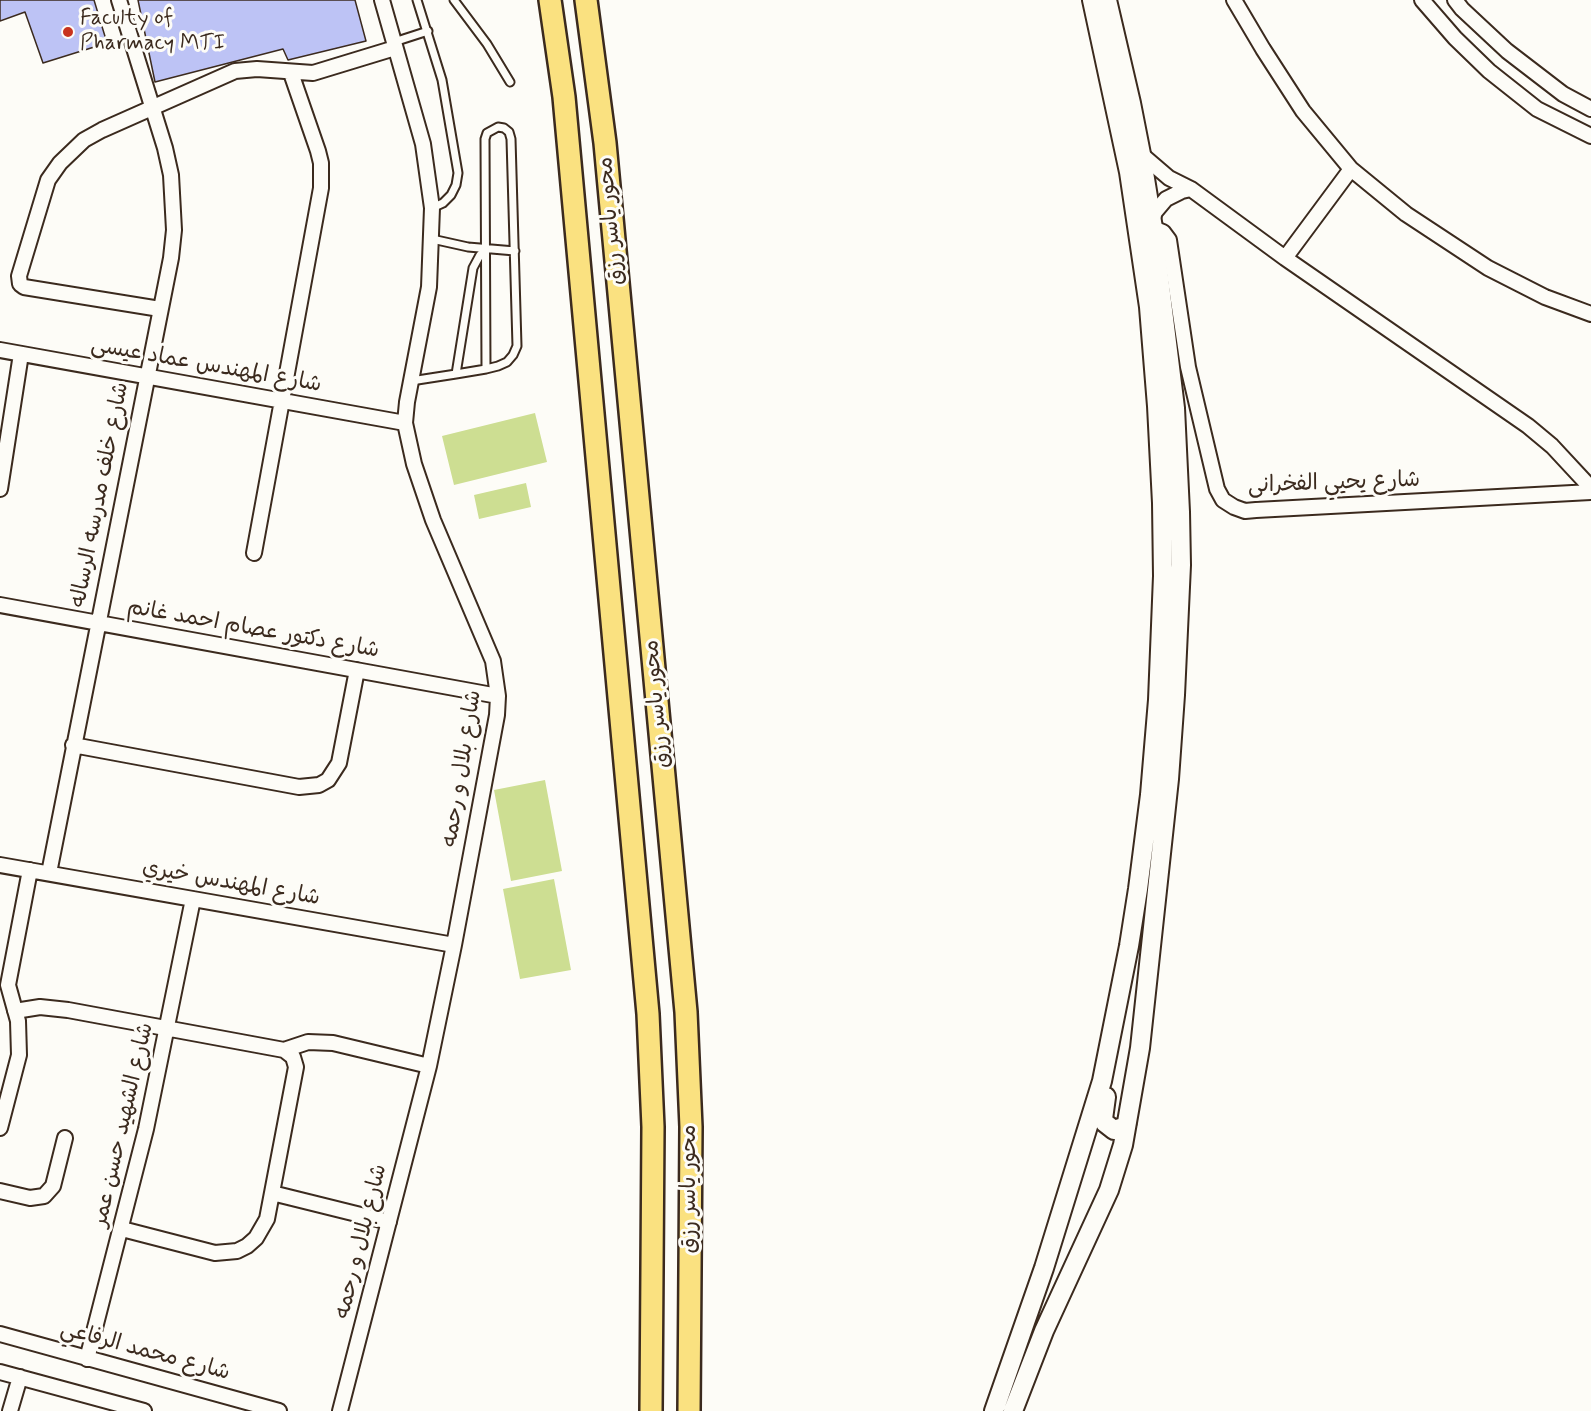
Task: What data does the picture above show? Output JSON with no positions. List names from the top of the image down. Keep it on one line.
{"streets":{"main road":["محور ياسر رزق"],"street":["شارع المهندس عماد عيسى","شارع يحيي الفخرانى","شارع خلف مدرسه الرساله","شارع دكتور عصام احمد غانم","شارع بلال و رحمه","شارع المهندس خيري","شارع الشهيد حسن عمر","شارع محمد الرفاعي"]},"crossings":[["شارع المهندس عماد عيسى","شارع خلف مدرسه الرساله"],["شارع المهندس عماد عيسى","شارع بلال و رحمه"],["شارع خلف مدرسه الرساله","شارع دكتور عصام احمد غانم"],["شارع خلف مدرسه الرساله","شارع المهندس خيري"],["شارع دكتور عصام احمد غانم","شارع بلال و رحمه"],["شارع بلال و رحمه","شارع المهندس خيري"],["شارع المهندس خيري","شارع الشهيد حسن عمر"],["شارع الشهيد حسن عمر","شارع محمد الرفاعي"]],"places":["Faculty of Pharmacy MTI"]}
